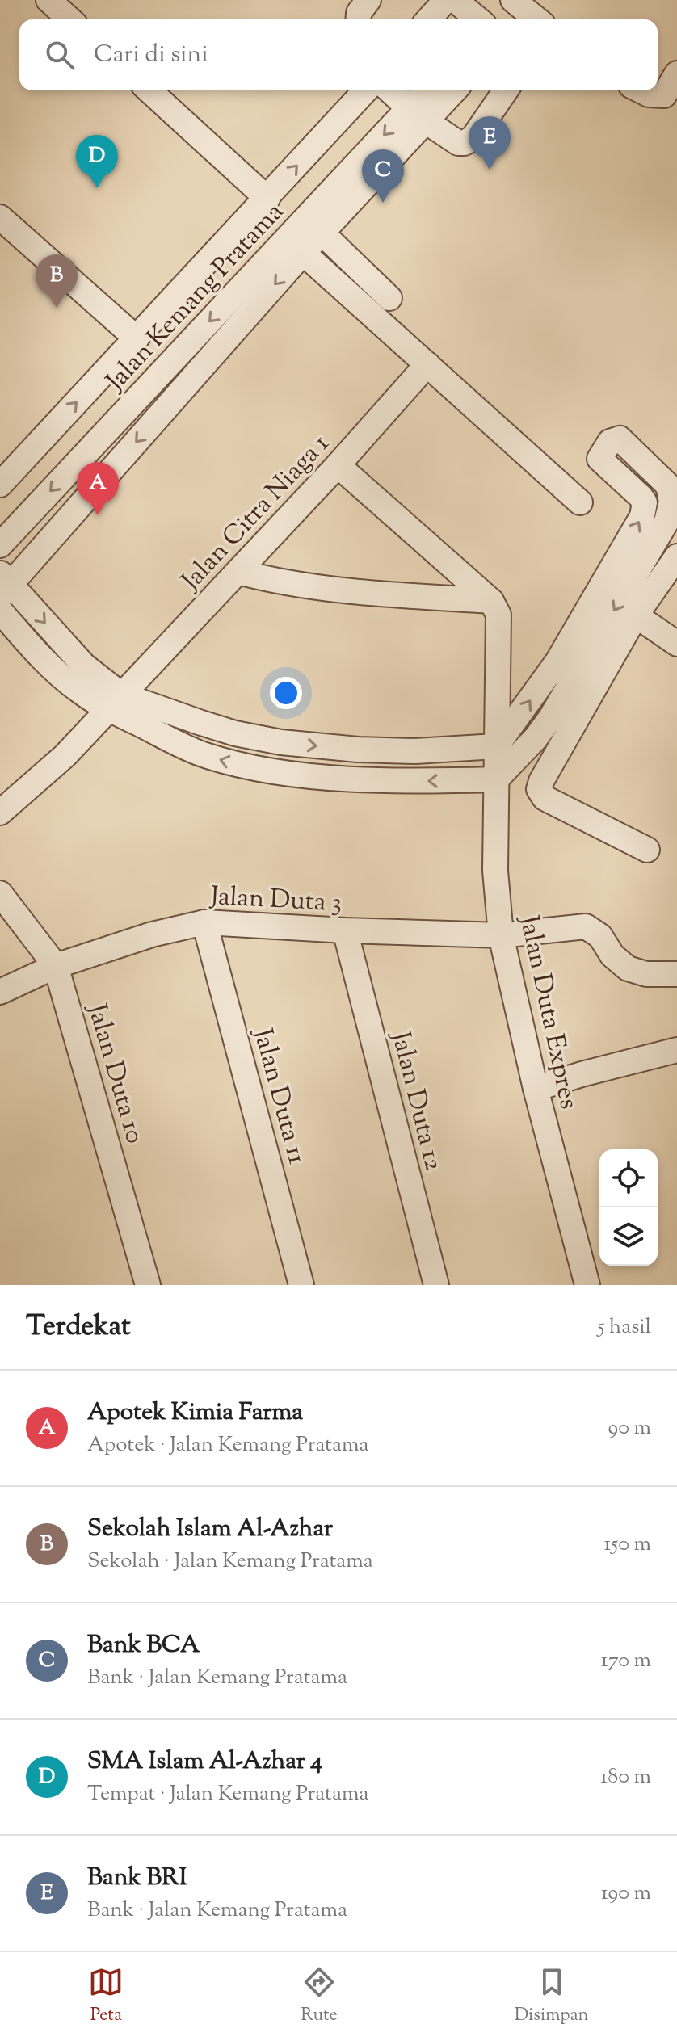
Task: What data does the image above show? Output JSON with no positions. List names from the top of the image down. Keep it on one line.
{"streets":{"street":["Jalan Kemang Pratama","Jalan Citra Niaga 1","Jalan Duta 3","Jalan Duta Expres","Jalan Duta 10","Jalan Duta 11","Jalan Duta 12"]},"crossings":[["Jalan Duta 3","Jalan Duta Expres"],["Jalan Duta 3","Jalan Duta 10"],["Jalan Duta 3","Jalan Duta 11"],["Jalan Duta 3","Jalan Duta 12"]],"page":{"search":"Cari di sini","pins":["E","D","C","B","A"],"heading":["Terdekat","5 hasil"],"list":[{"mark":"A","name":"Apotek Kimia Farma","note":"Apotek · Jalan Kemang Pratama","value":"90 m"},{"mark":"B","name":"Sekolah Islam Al-Azhar","note":"Sekolah · Jalan Kemang Pratama","value":"150 m"},{"mark":"C","name":"Bank BCA","note":"Bank · Jalan Kemang Pratama","value":"170 m"},{"mark":"D","name":"SMA Islam Al-Azhar 4","note":"Tempat · Jalan Kemang Pratama","value":"180 m"},{"mark":"E","name":"Bank BRI","note":"Bank · Jalan Kemang Pratama","value":"190 m"}],"nav":["Peta","Rute","Disimpan"]}}
